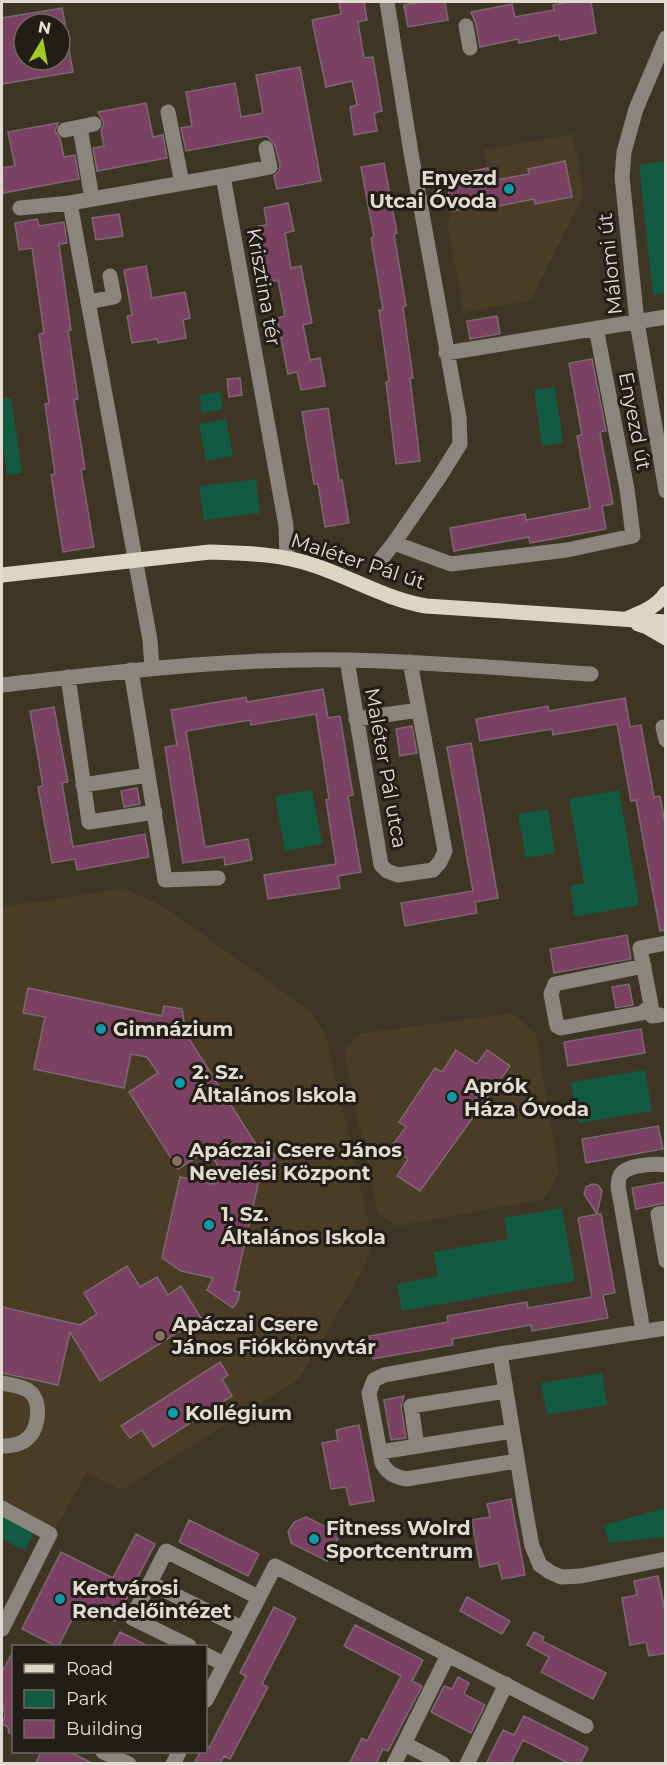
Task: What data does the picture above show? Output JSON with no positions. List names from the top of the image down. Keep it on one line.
{"streets":{"main road":["Maléter Pál út"],"street":["Málomi út","Krisztina tér","Enyezd út","Maléter Pál utca"]},"crossings":[["Krisztina tér","Maléter Pál út"]],"places":["Enyezd Utcai Óvoda","Gimnázium","2. Sz. Általános Iskola","Aprók Háza Óvoda","Apáczai Csere János Nevelési Központ","1. Sz. Általános Iskola","Apáczai Csere János Fiókkönyvtár","Kollégium","Fitness Wolrd Sportcentrum","Kertvárosi Rendelőintézet"],"legend":["Road","Park","Building"],"north":"top"}
